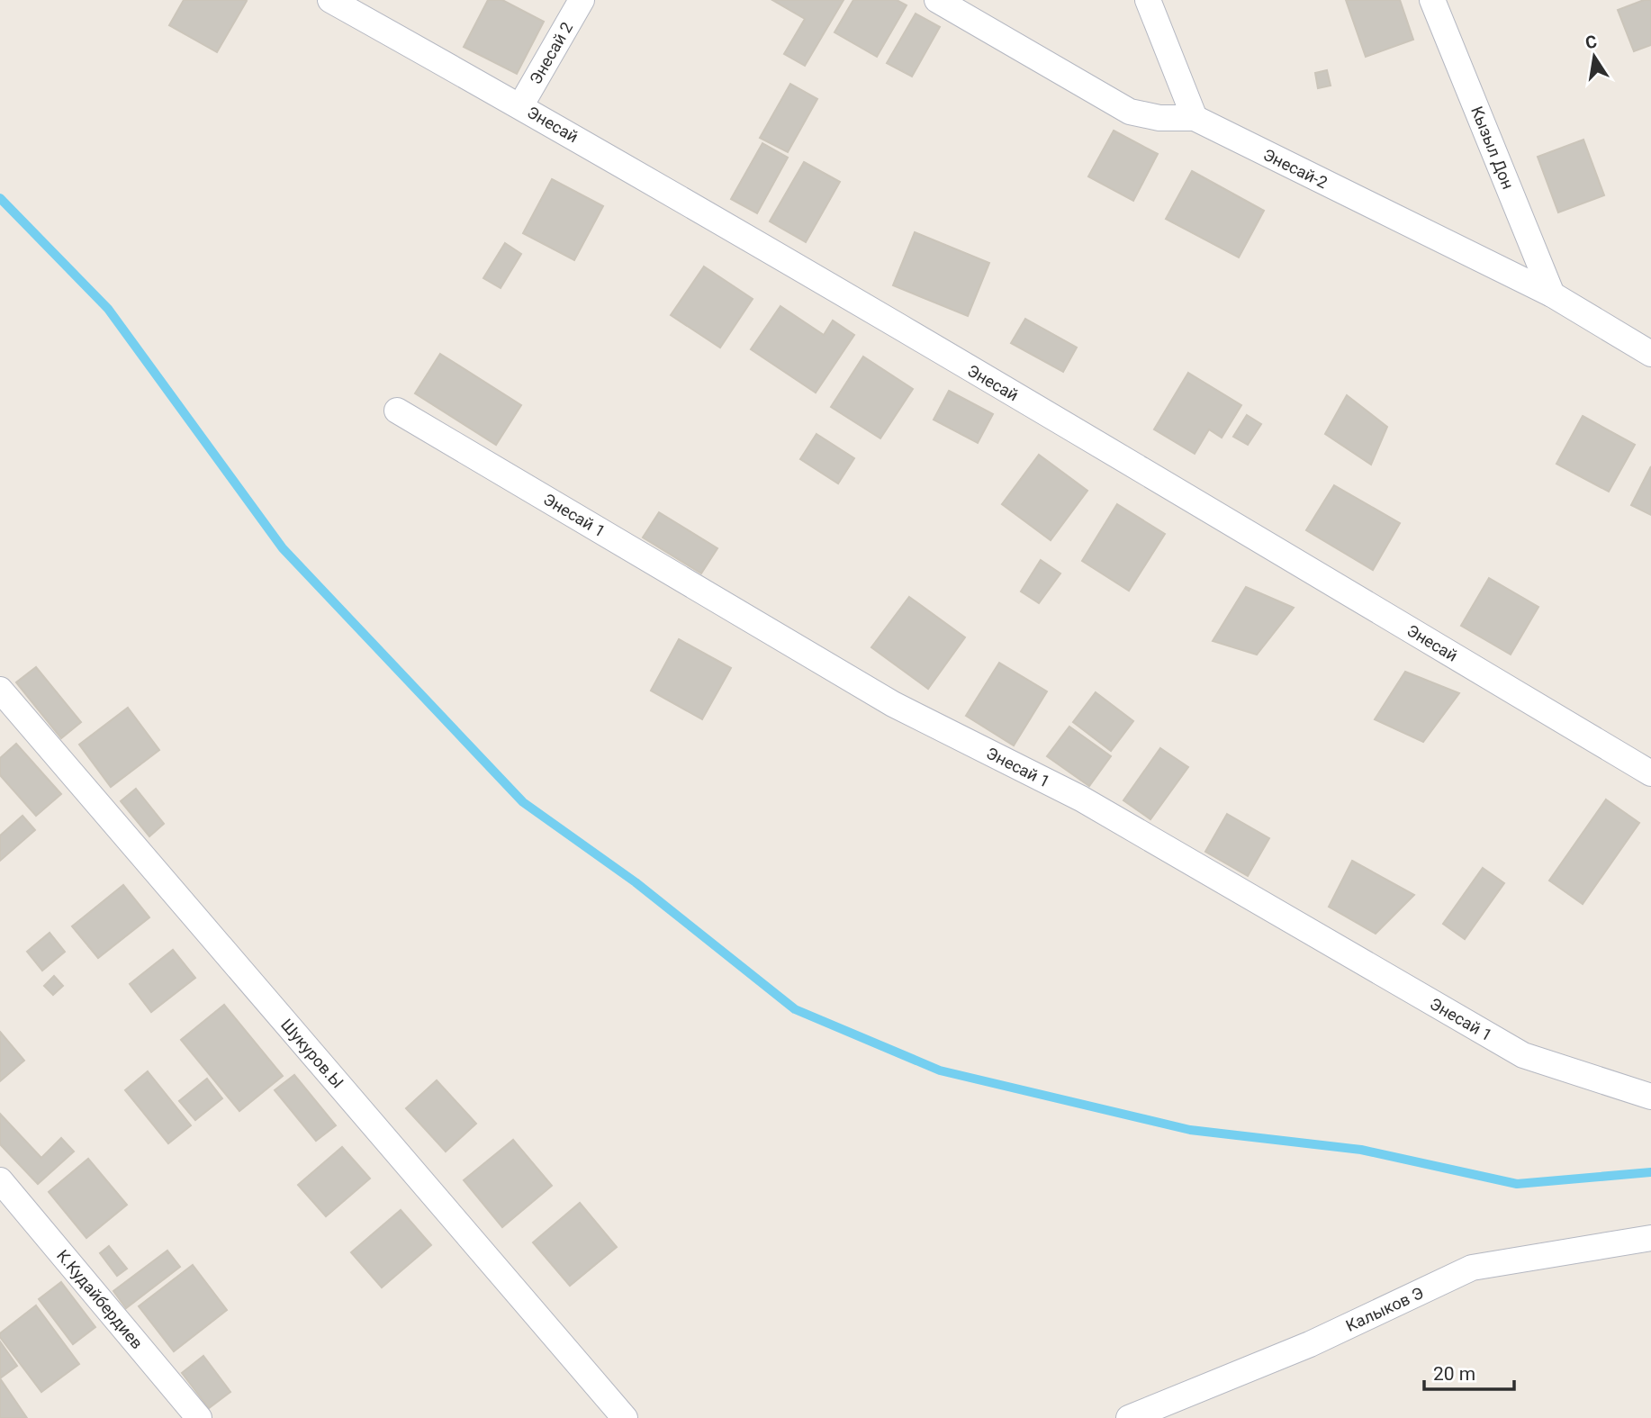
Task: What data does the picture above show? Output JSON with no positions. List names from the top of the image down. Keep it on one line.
{"streets":{"street":["Энесай 2","Энесай","Кызыл Дон","Энесай-2","Энесай 1","Шукуров.Ы","К.Кудайбердиев","Калыков Э"]},"crossings":[["Энесай 2","Энесай"],["Кызыл Дон","Энесай-2"]],"scale_bar":"20 m","north":"top"}
